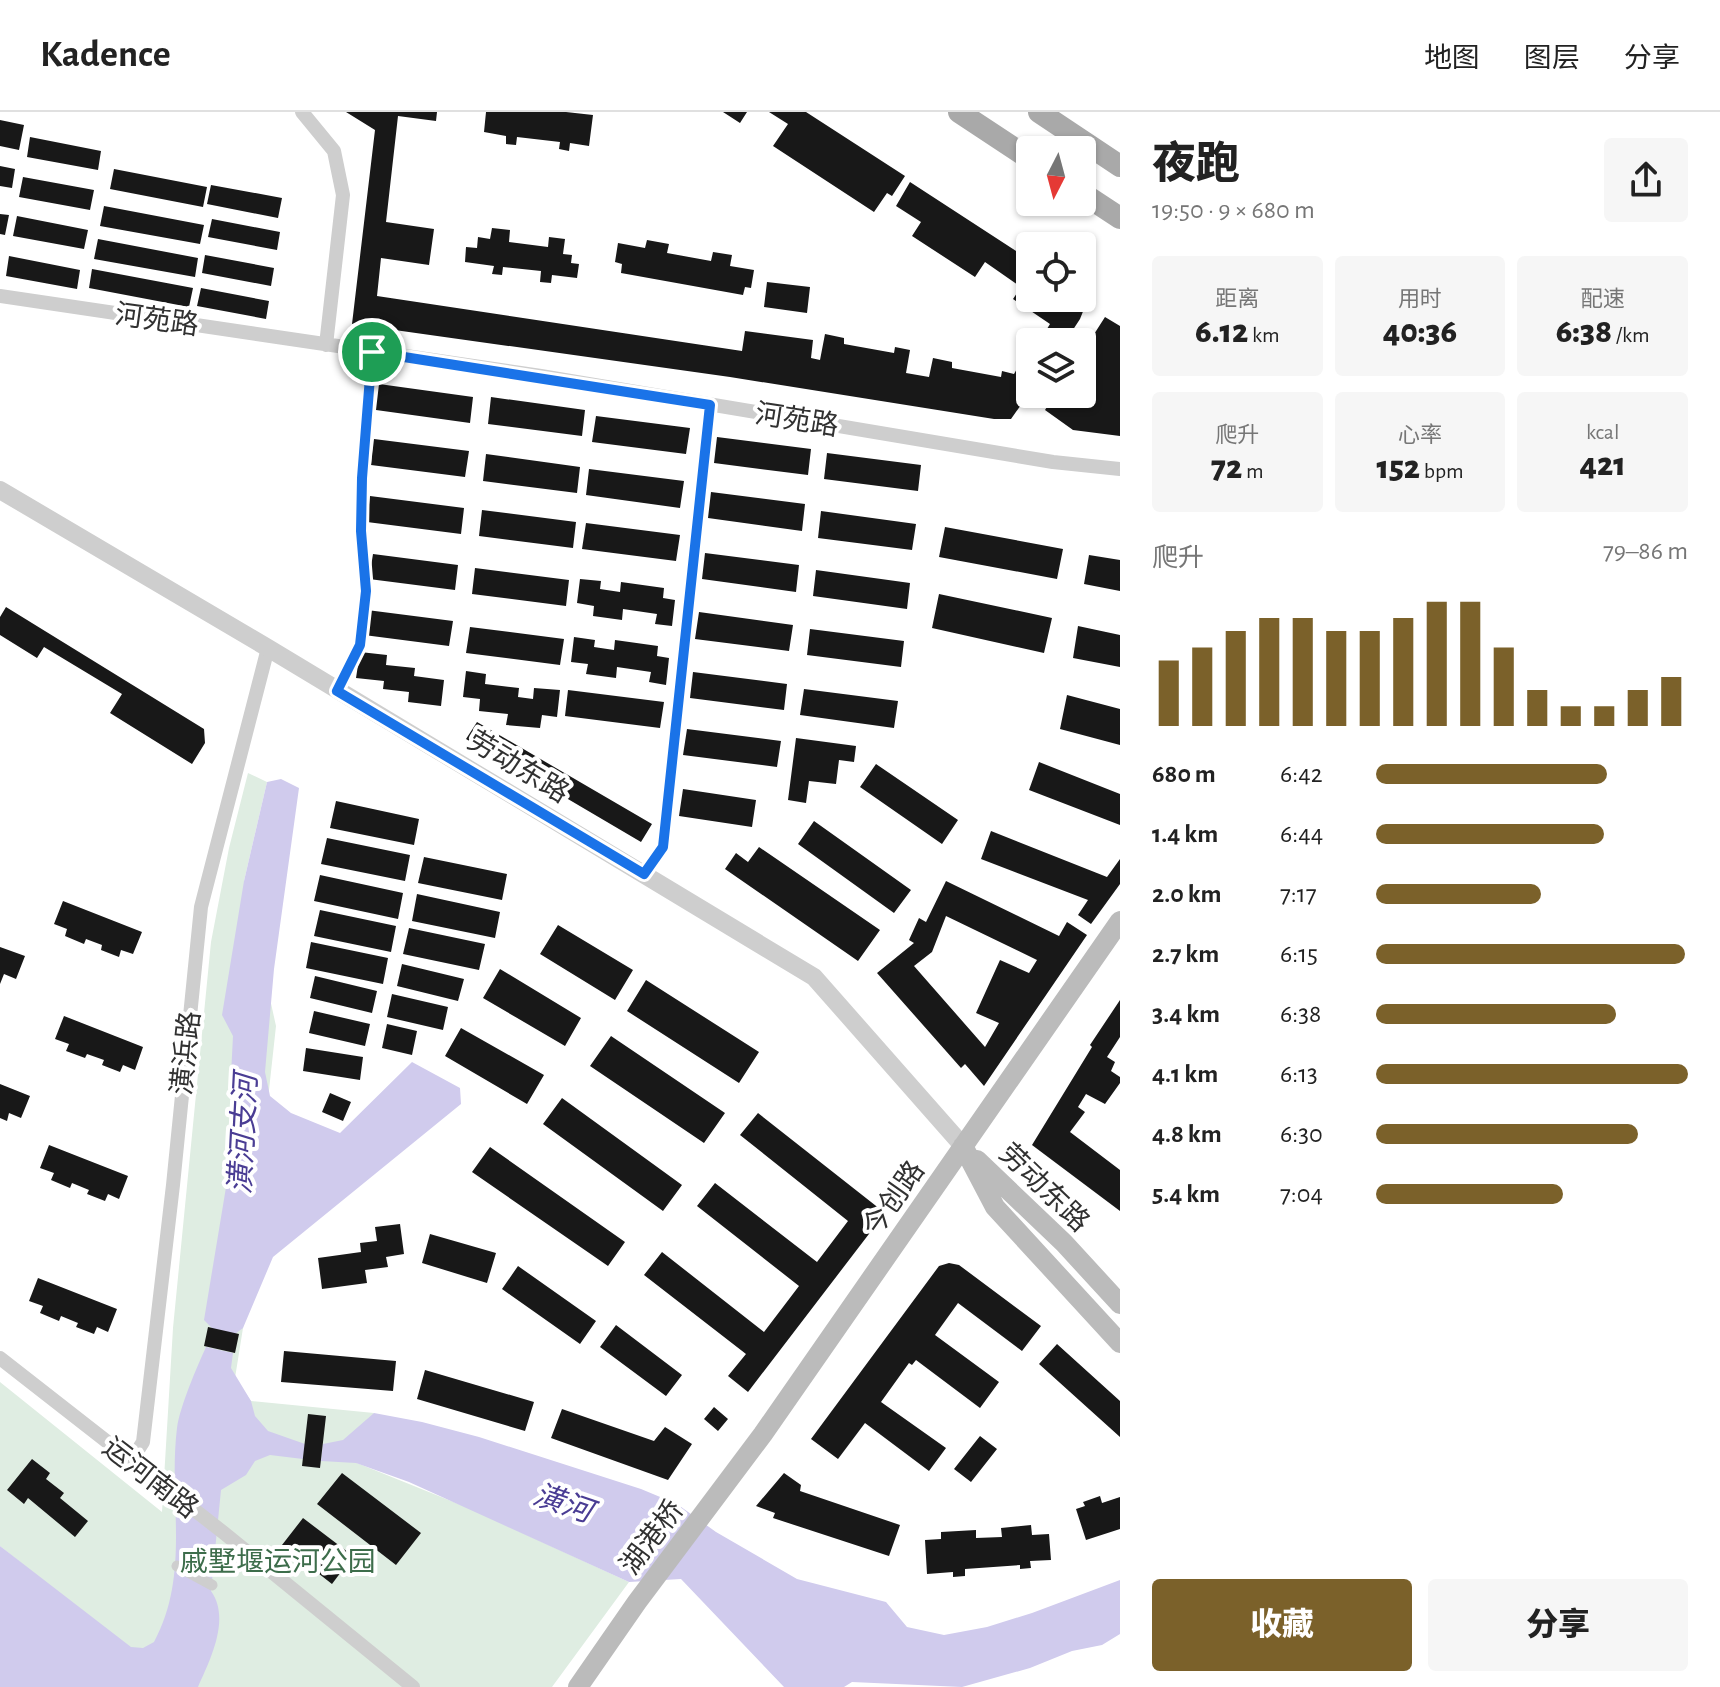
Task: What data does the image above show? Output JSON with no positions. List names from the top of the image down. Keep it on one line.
{"streets":{"main road":["劳动东路","今创路","湖港桥"],"street":["河苑路","潢浜路","运河南路"]},"crossings":[["劳动东路","潢浜路"],["劳动东路","今创路"],["潢浜路","运河南路"],["今创路","湖港桥"]],"water":["潢河支河","潢河"],"parks":["戚墅堰运河公园"],"north":"bottom","page":{"header":"Kadence","nav":["地图","图层","分享"],"heading":["夜跑","19:50 · 9 × 680 m"],"stats":[["距离","6.12 km"],["用时","40:36"],["配速","6:38 /km"],["爬升","72 m"],["心率","152 bpm"],["kcal","421"]],"chart":["爬升","79–86 m"],"list":[{"name":"680 m","note":"6:42"},{"name":"1.4 km","note":"6:44"},{"name":"2.0 km","note":"7:17"},{"name":"2.7 km","note":"6:15"},{"name":"3.4 km","note":"6:38"},{"name":"4.1 km","note":"6:13"},{"name":"4.8 km","note":"6:30"},{"name":"5.4 km","note":"7:04"}],"buttons":["收藏","分享"]}}
